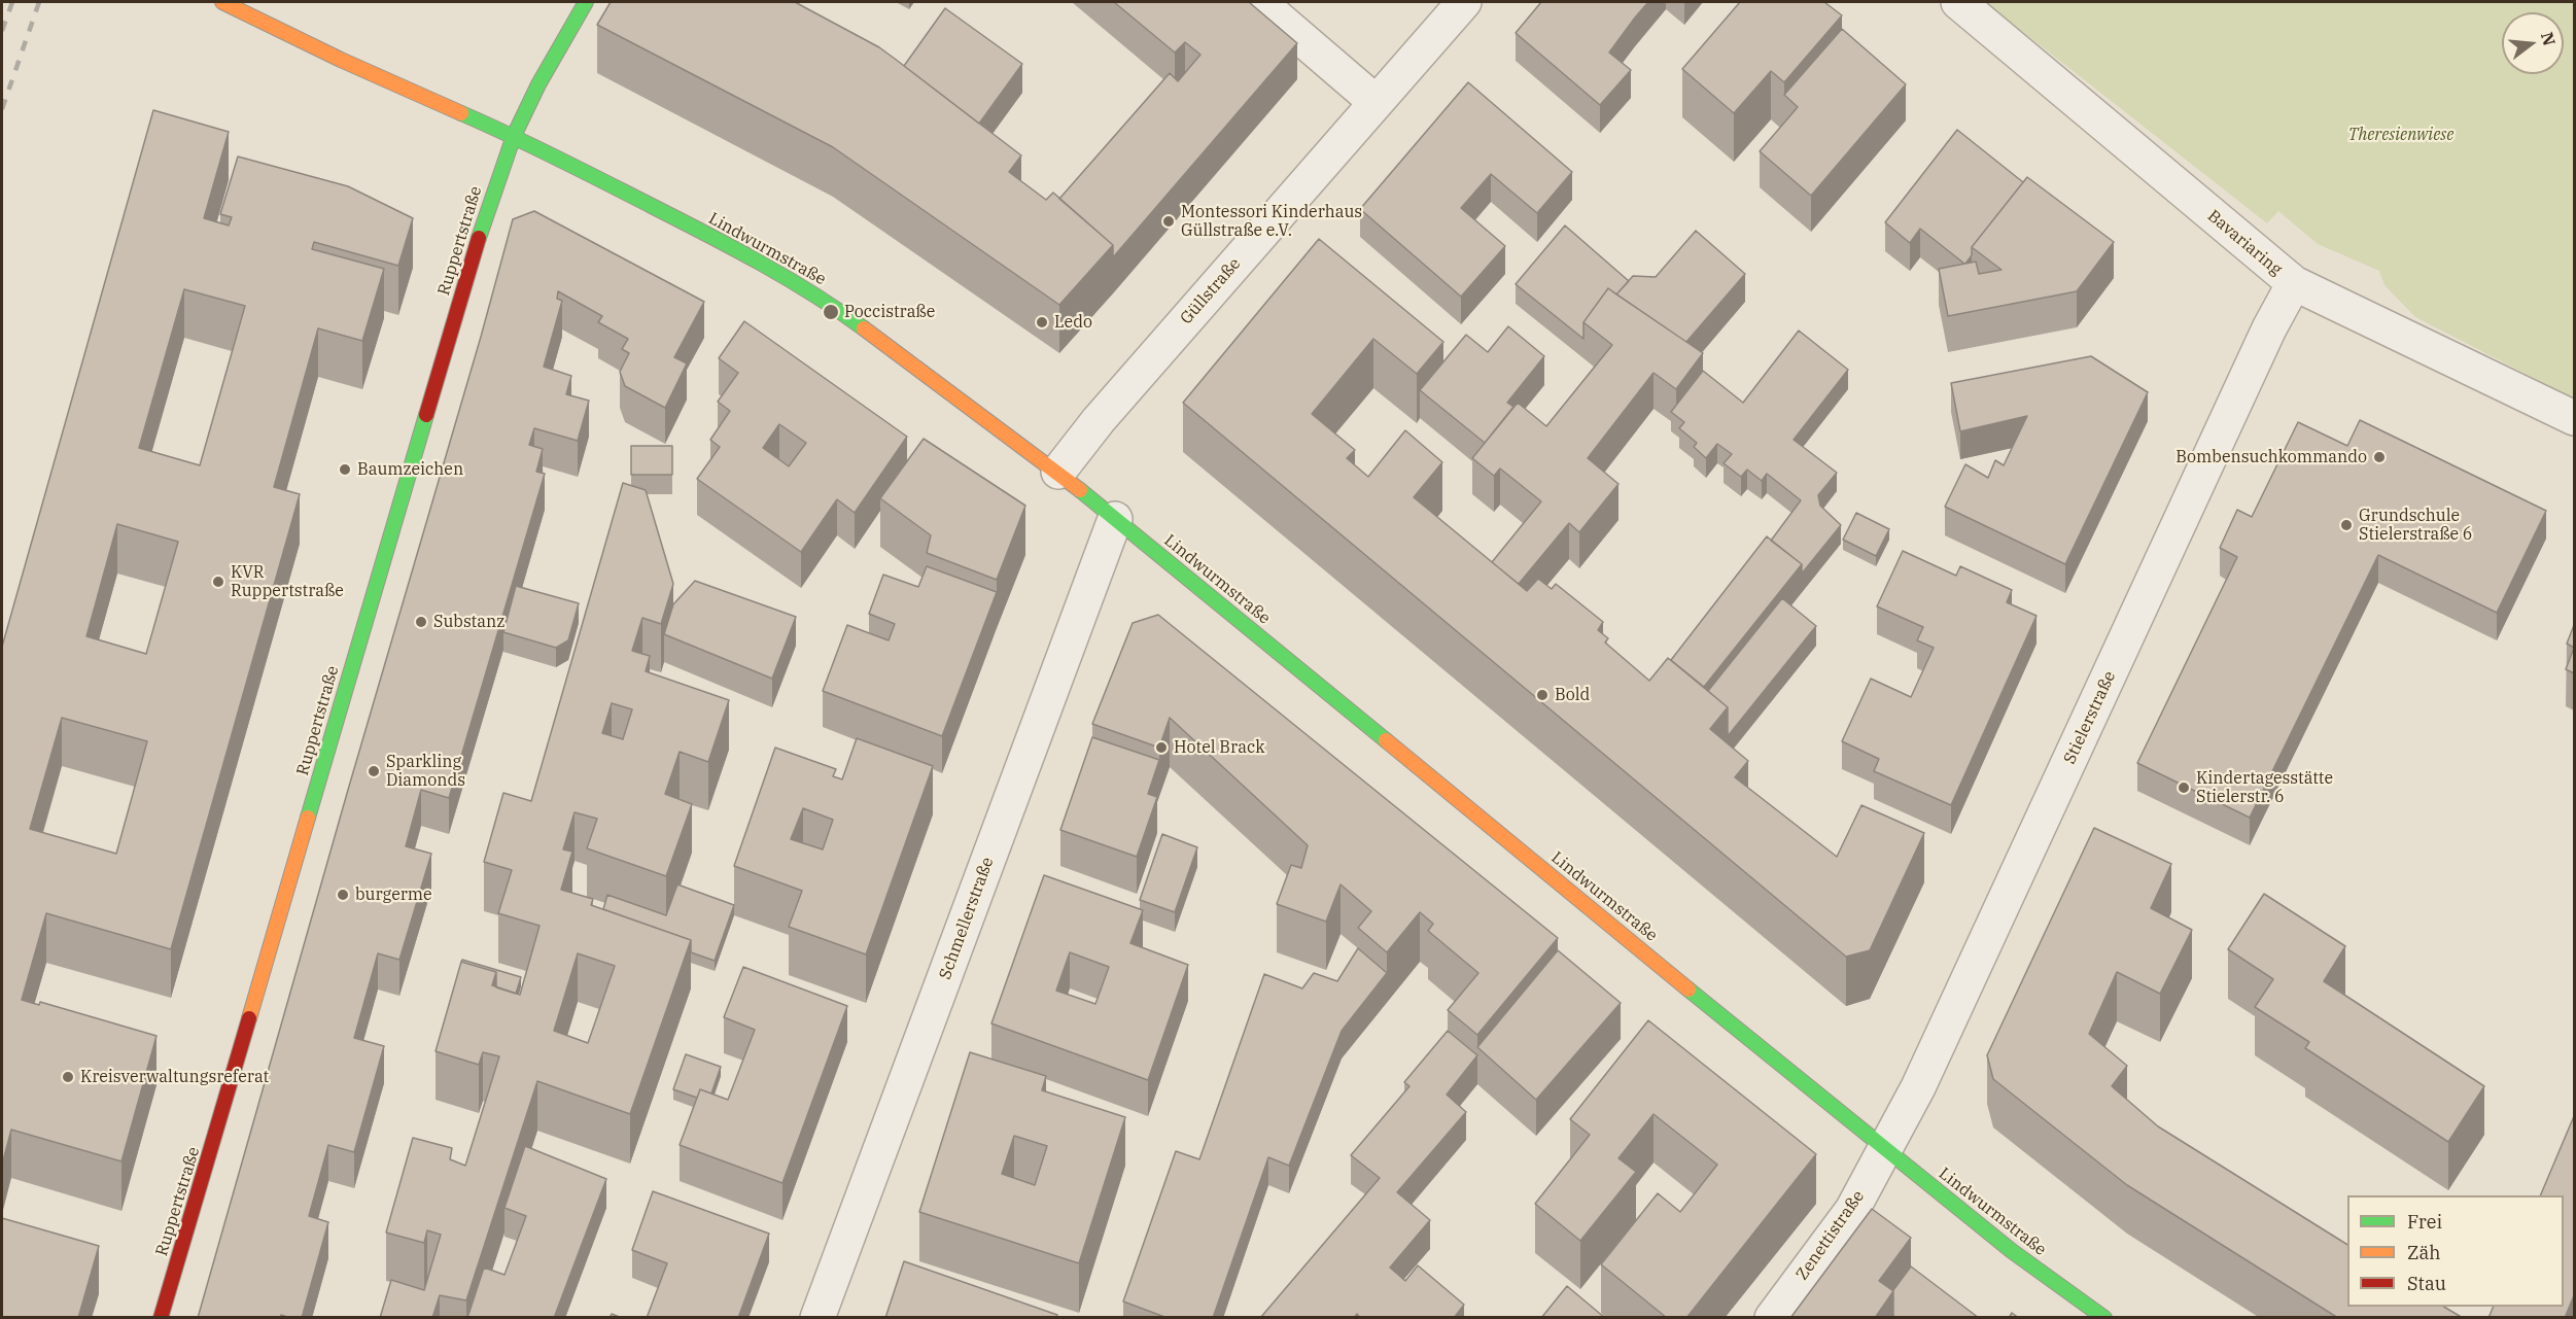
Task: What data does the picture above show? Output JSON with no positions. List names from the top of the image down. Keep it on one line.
{"streets":{"main road":["Ruppertstraße","Lindwurmstraße"],"street":["Bavariaring","Güllstraße","Stielerstraße","Schmellerstraße","Zenettistraße"]},"crossings":[["Ruppertstraße","Lindwurmstraße"],["Bavariaring","Stielerstraße"],["Lindwurmstraße","Güllstraße"],["Lindwurmstraße","Stielerstraße"],["Lindwurmstraße","Schmellerstraße"],["Lindwurmstraße","Zenettistraße"],["Stielerstraße","Zenettistraße"]],"parks":["Theresienwiese"],"places":["Montessori Kinderhaus Güllstraße e.V.","Poccistraße","Ledo","Bombensuchkommando","Baumzeichen","Grundschule Stielerstraße 6","KVR Ruppertstraße","Substanz","Bold","Hotel Brack","Sparkling Diamonds","Kindertagesstätte Stielerstr. 6","burgerme","Kreisverwaltungsreferat"],"legend":["Frei","Zäh","Stau"],"north":"right"}
